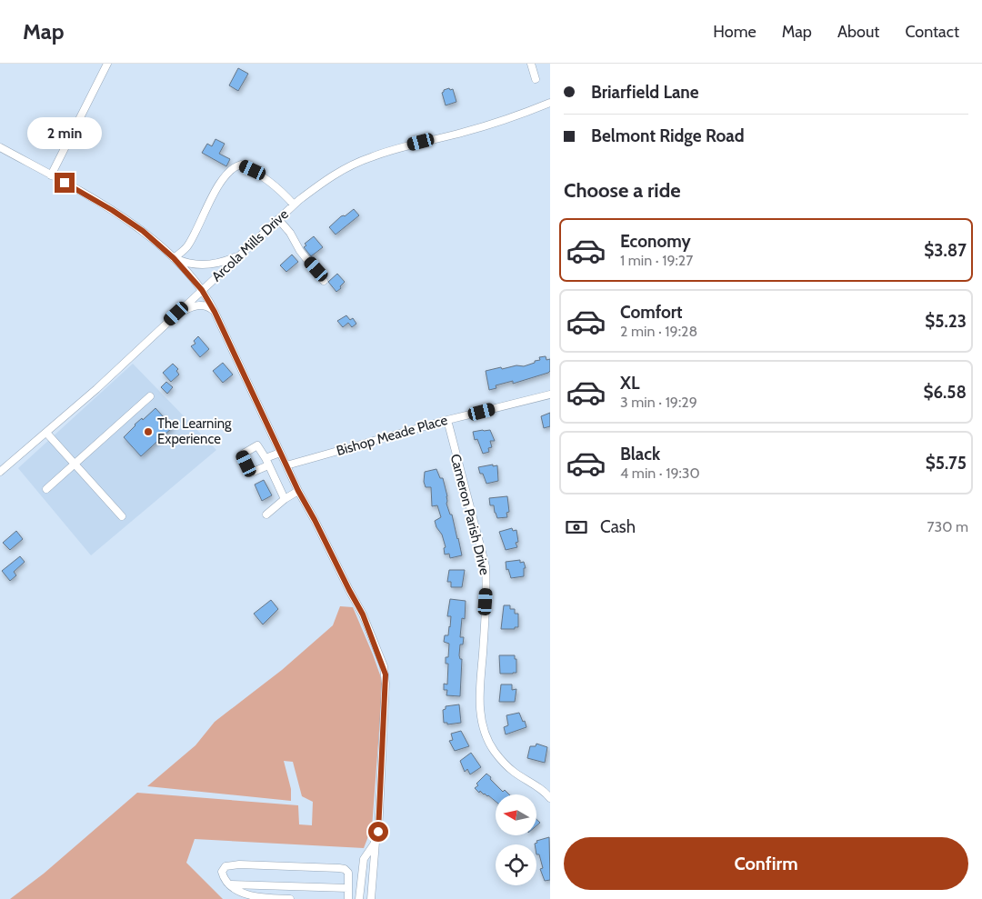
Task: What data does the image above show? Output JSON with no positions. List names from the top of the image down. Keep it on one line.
{"streets":{"street":["Arcola Mills Drive","Bishop Meade Place","Cameron Parish Drive"]},"crossings":[["Bishop Meade Place","Cameron Parish Drive"]],"places":["The Learning Experience"],"north":"left","page":{"header":"Map","nav":["Home","Map","About","Contact"],"banner":["Briarfield Lane","Belmont Ridge Road"],"bubble":"2 min","heading":"Choose a ride","list":[{"name":"Economy","note":"1 min · 19:27","value":"$3.87"},{"name":"Comfort","note":"2 min · 19:28","value":"$5.23"},{"name":"XL","note":"3 min · 19:29","value":"$6.58"},{"name":"Black","note":"4 min · 19:30","value":"$5.75"}],"pay":["Cash","730 m"],"buttons":"Confirm"}}
